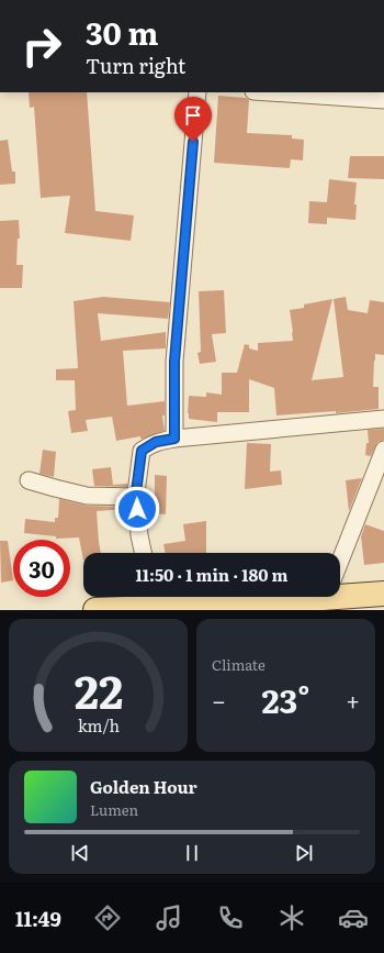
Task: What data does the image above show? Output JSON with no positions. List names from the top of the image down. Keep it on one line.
{"page":{"turn":["30 m","Turn right"],"limit":"30","trip":"11:50 · 1 min · 180 m","tile":"Climate","heat":["−","23°","+"],"song":["Golden Hour","Lumen"],"tabs":"11:49","gauge":["22","km/h"]}}
